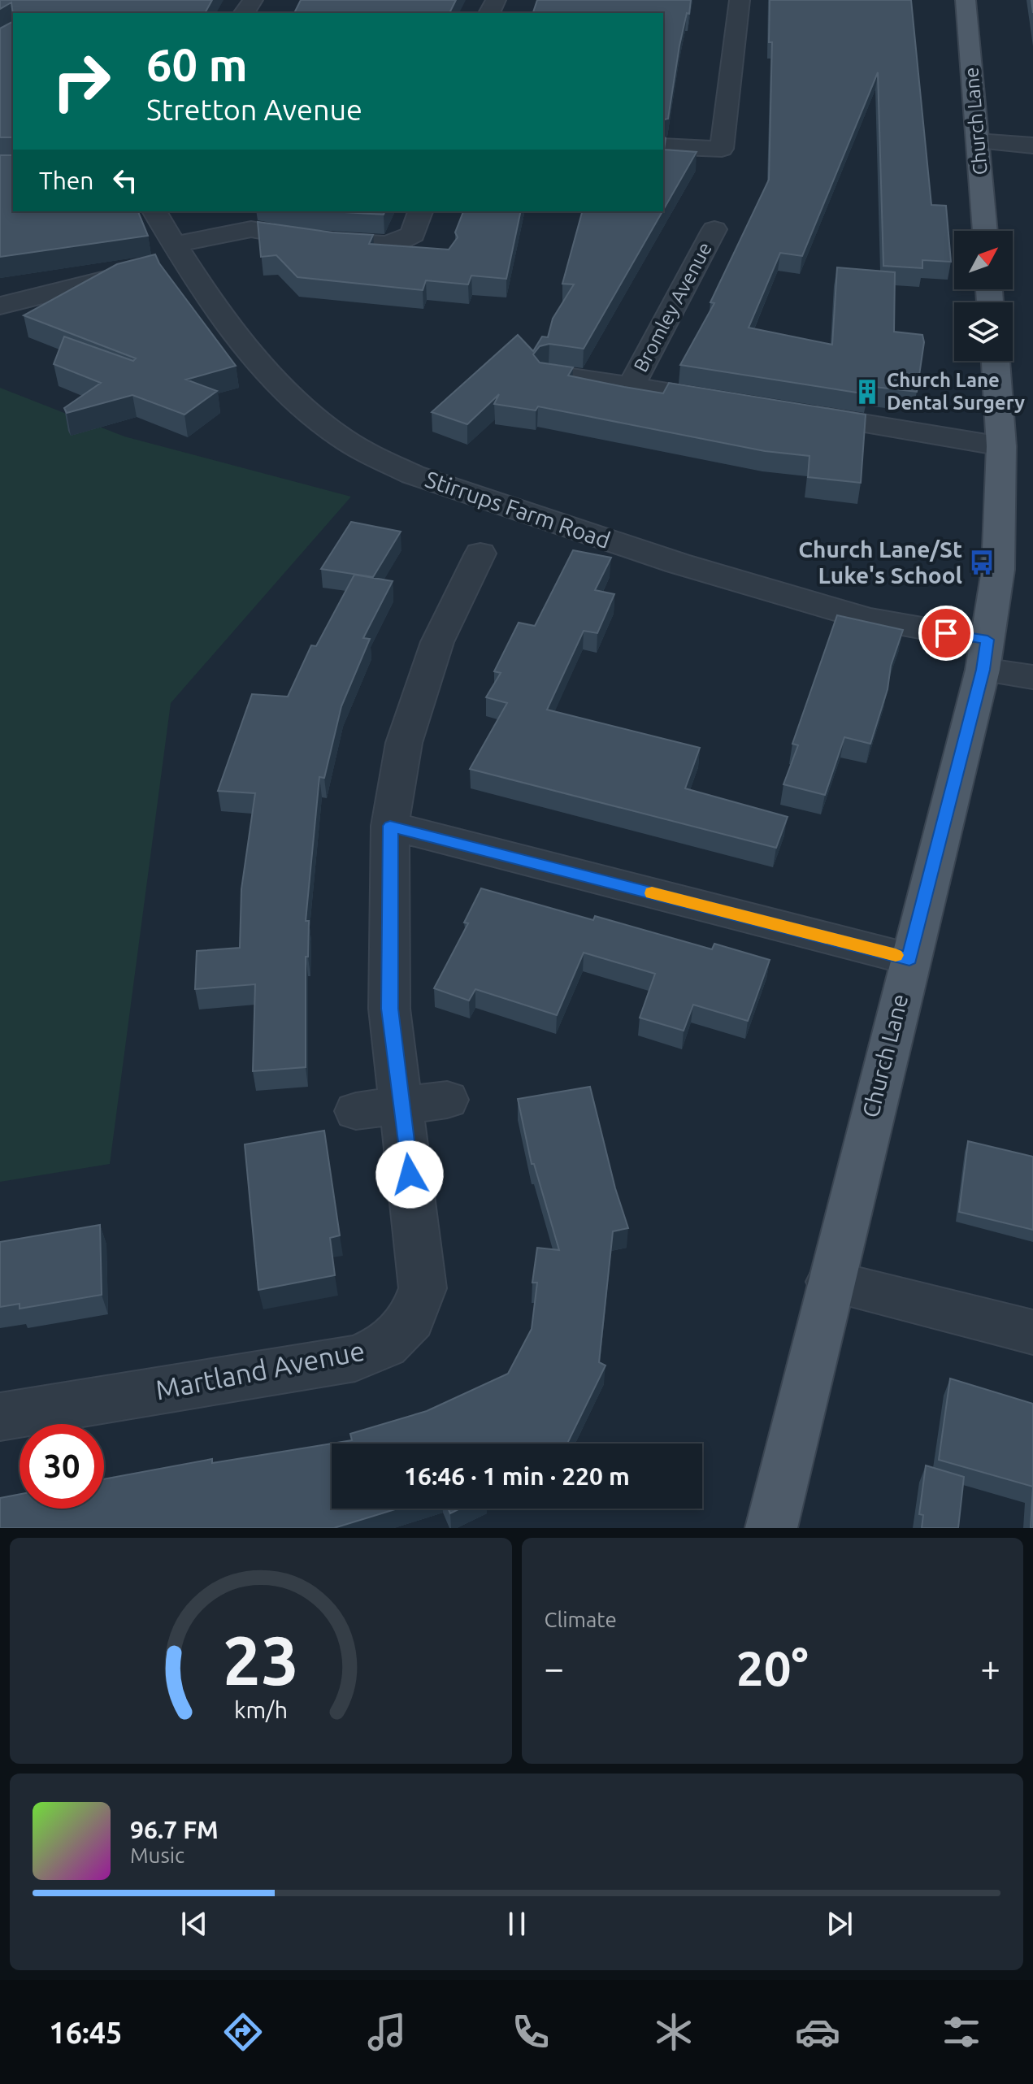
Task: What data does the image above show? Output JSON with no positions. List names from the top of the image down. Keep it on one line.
{"streets":{"main road":["Church Lane"],"street":["Bromley Avenue","Stirrups Farm Road","Martland Avenue"]},"crossings":[["Church Lane","Stirrups Farm Road"]],"places":{"building":["Church Lane Dental Surgery"],"bus stop":["Church Lane/St Luke's School"]},"north":"top right","page":{"turn":["60 m","Stretton Avenue"],"then":"Then","limit":"30","trip":"16:46 · 1 min · 220 m","tile":"Climate","heat":["−","20°","+"],"song":["96.7 FM","Music"],"tabs":"16:45","gauge":["23","km/h"]}}
